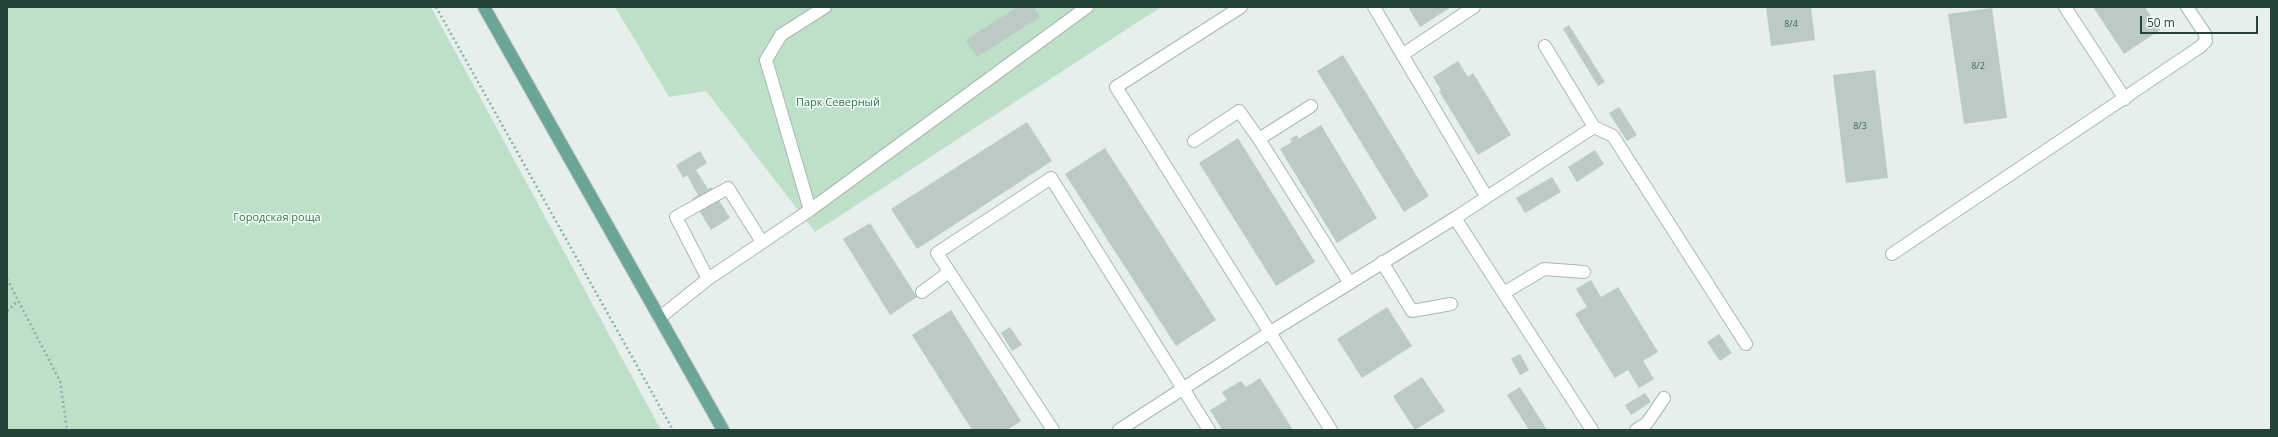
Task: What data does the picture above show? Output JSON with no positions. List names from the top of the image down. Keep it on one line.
{"parks":["Парк Северный","Городская роща"],"house_numbers":["8/4","8/2","8/3"],"scale_bar":"50 m"}
